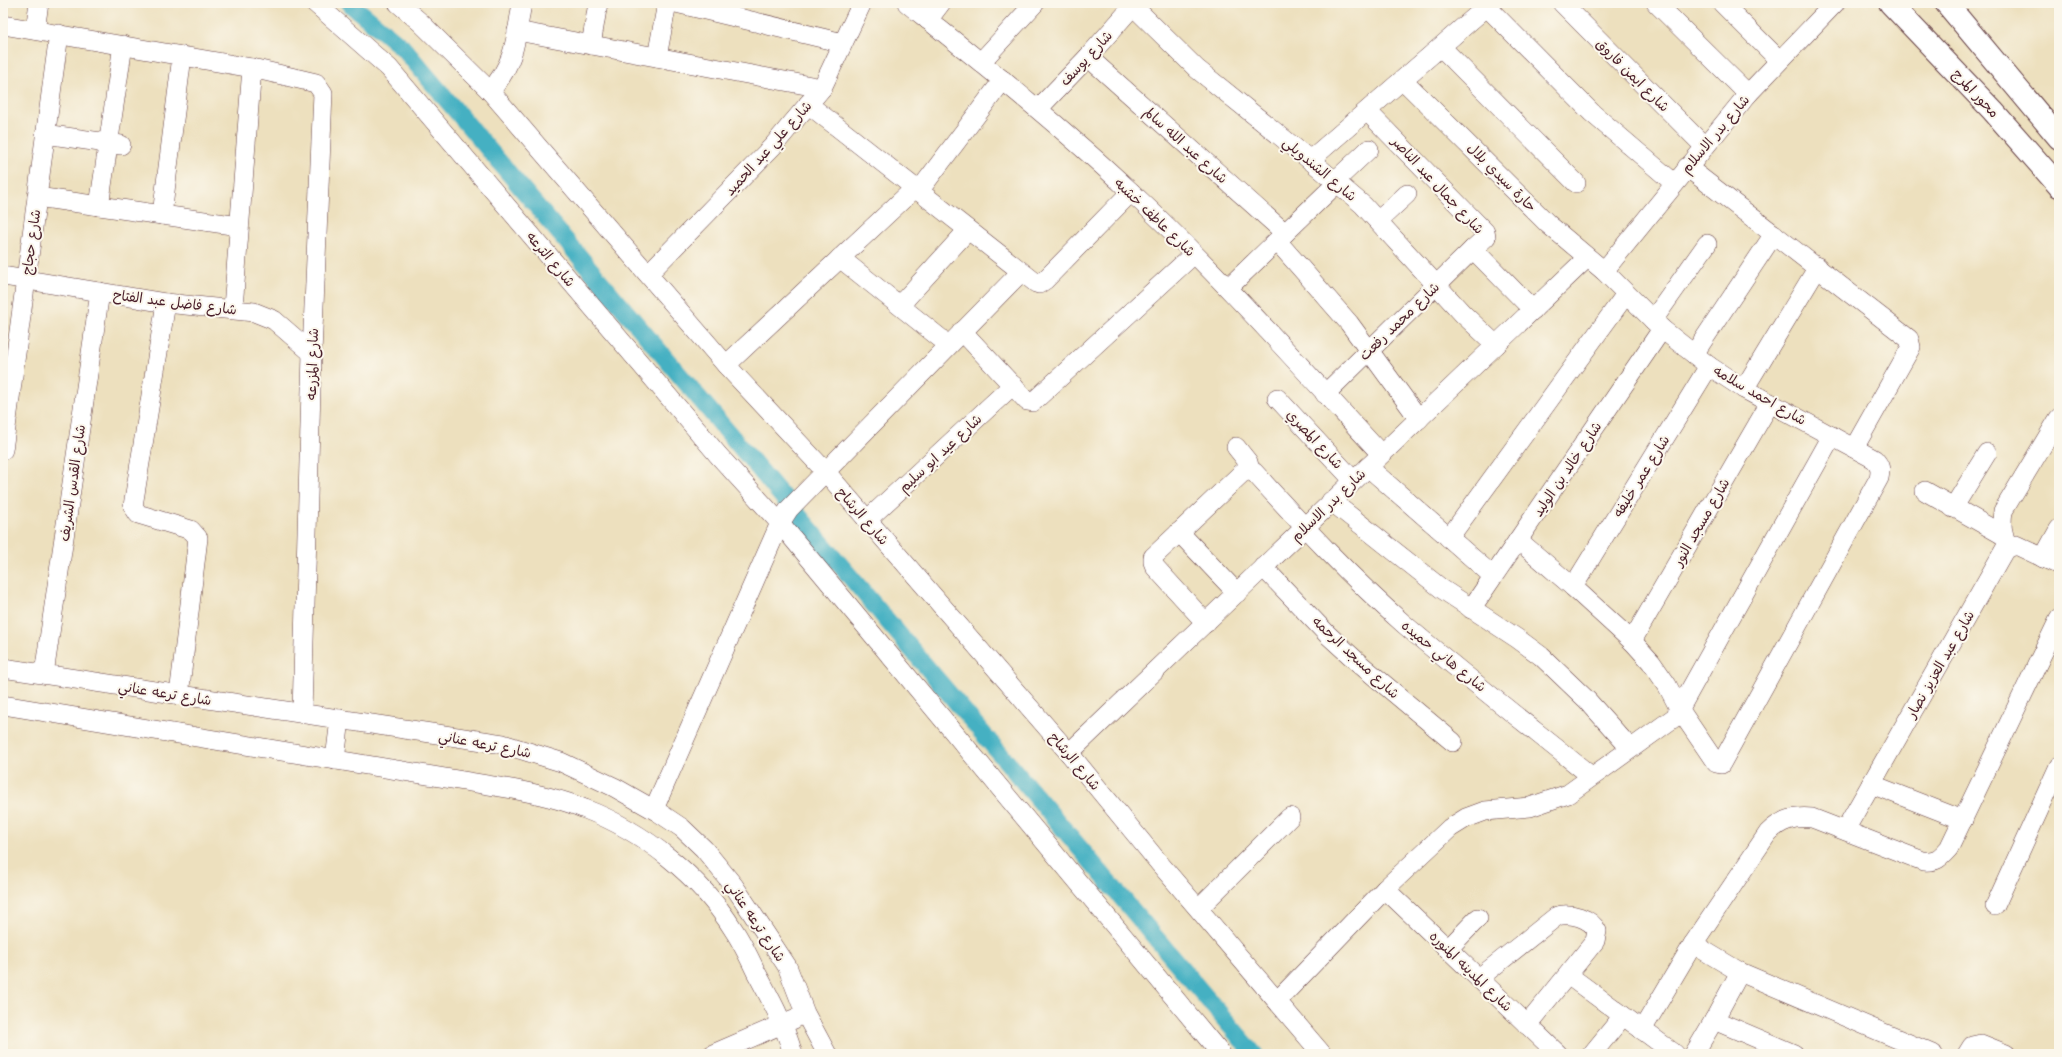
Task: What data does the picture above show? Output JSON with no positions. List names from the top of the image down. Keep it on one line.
{"streets":{"main road":["محور المرج"],"street":["شارع يوسف","شارع ايمن فاروق","شارع بدر الاسلام","شارع عبد الله سالم","شارع علي عبد الحميد","شارع الشندويلي","حارة سيدي بلال","شارع جمال عبد الناصر","شارع عاطف خشبه","شارع حجاج","شارع الترعه","شارع فاضل عبد الفتاح","شارع محمد رفعت","شارع المزرعه","شارع احمد سلامه","شارع المصري","شارع عيد ابو سليم","شارع خالد بن الوليد","شارع عمر خليفه","شارع القدس الشريف","شارع الرشاح","شارع مسجد النور","شارع هاني حميده","شارع مسجد الرحمه","شارع عبد العزيز نصار","شارع ترعه عناني","شارع المدينه المنوره"]},"crossings":[["شارع يوسف","شارع عبد الله سالم"],["شارع يوسف","شارع الشندويلي"],["شارع يوسف","شارع عاطف خشبه"],["شارع ايمن فاروق","شارع بدر الاسلام"],["شارع بدر الاسلام","شارع عبد الله سالم"],["شارع بدر الاسلام","شارع الشندويلي"],["شارع بدر الاسلام","حارة سيدي بلال"],["شارع بدر الاسلام","شارع جمال عبد الناصر"],["شارع بدر الاسلام","شارع عاطف خشبه"],["شارع بدر الاسلام","شارع احمد سلامه"],["شارع بدر الاسلام","شارع المصري"],["شارع بدر الاسلام","شارع الرشاح"],["شارع بدر الاسلام","شارع هاني حميده"],["شارع بدر الاسلام","شارع مسجد الرحمه"],["شارع عبد الله سالم","شارع محمد رفعت"],["شارع الشندويلي","شارع محمد رفعت"],["حارة سيدي بلال","شارع احمد سلامه"],["شارع جمال عبد الناصر","شارع محمد رفعت"],["شارع عاطف خشبه","شارع محمد رفعت"],["شارع عاطف خشبه","شارع خالد بن الوليد"],["شارع حجاج","شارع فاضل عبد الفتاح"],["شارع حجاج","شارع المزرعه"],["شارع فاضل عبد الفتاح","شارع المزرعه"],["شارع فاضل عبد الفتاح","شارع القدس الشريف"],["شارع المزرعه","شارع ترعه عناني"],["شارع احمد سلامه","شارع خالد بن الوليد"],["شارع احمد سلامه","شارع عمر خليفه"],["شارع احمد سلامه","شارع مسجد النور"],["شارع عيد ابو سليم","شارع الرشاح"],["شارع القدس الشريف","شارع ترعه عناني"]]}
